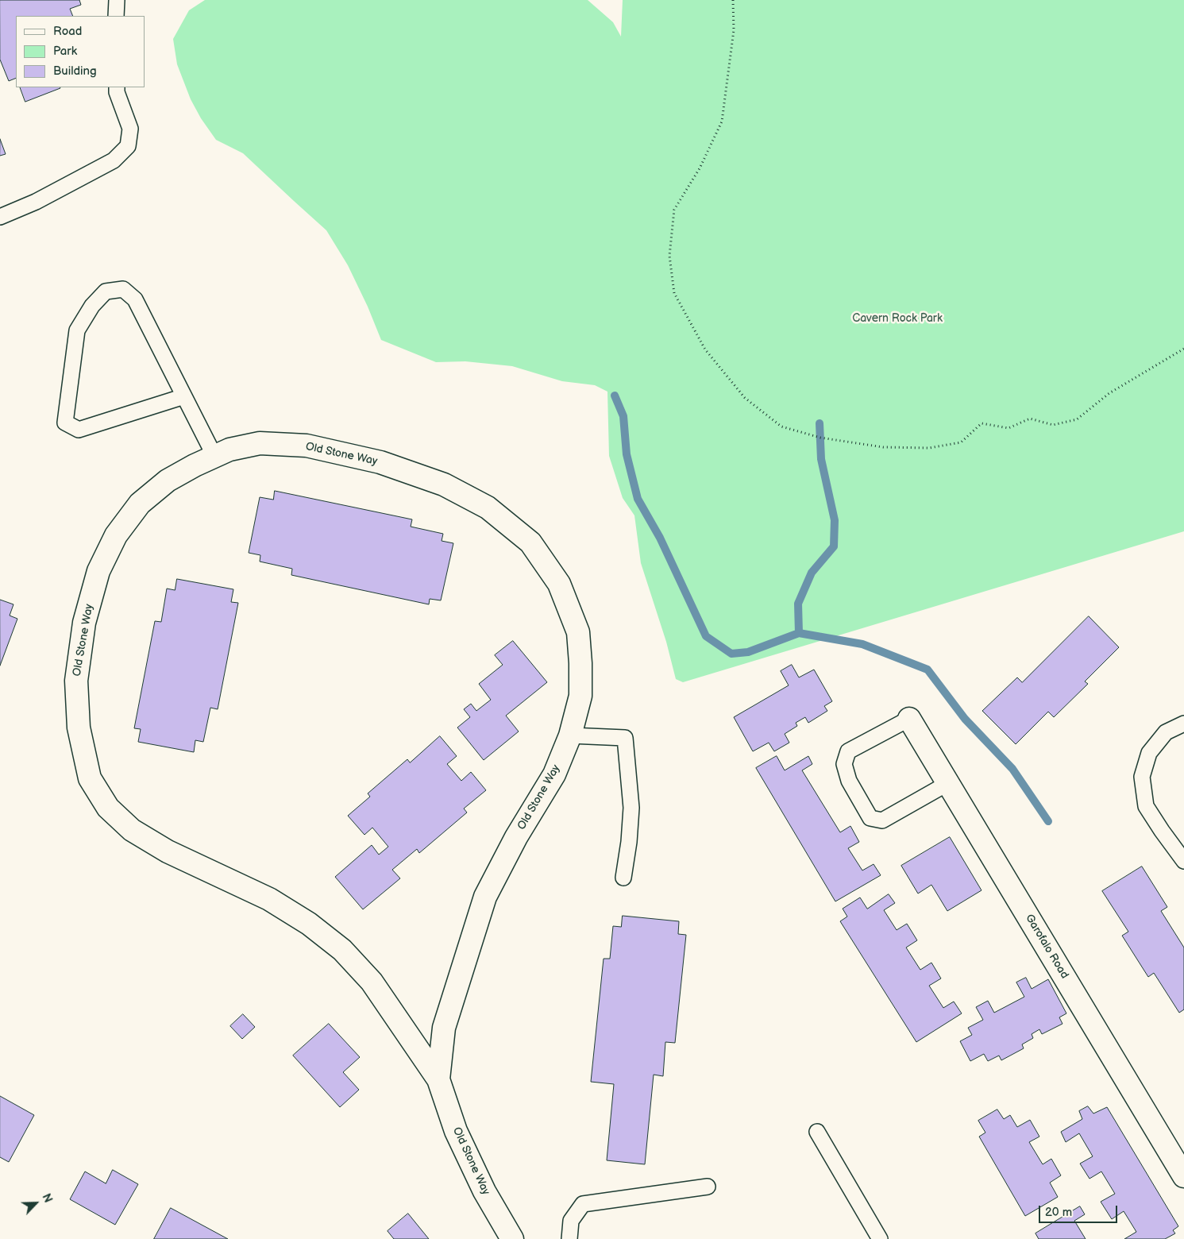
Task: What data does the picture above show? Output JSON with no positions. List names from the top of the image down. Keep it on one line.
{"streets":{"street":["Old Stone Way","Garofalo Road"]},"parks":["Cavern Rock Park"],"legend":["Road","Park","Building"],"scale_bar":"20 m","north":"top right"}
